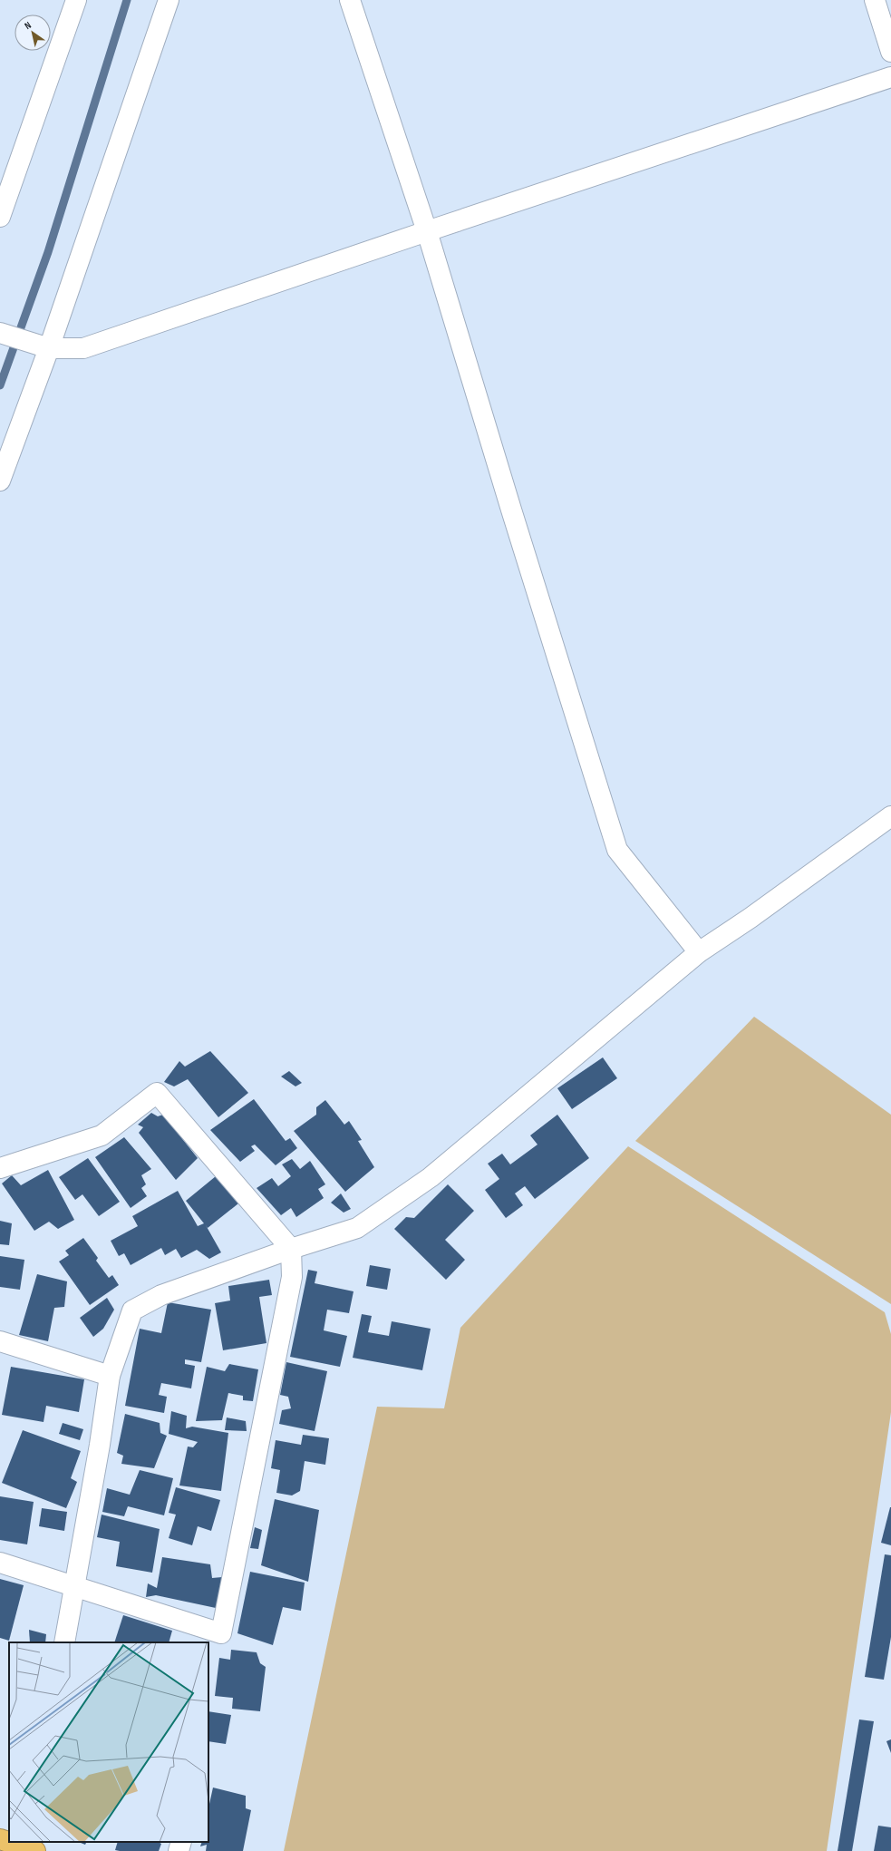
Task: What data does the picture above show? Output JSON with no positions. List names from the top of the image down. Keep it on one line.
{"north":"top left"}
